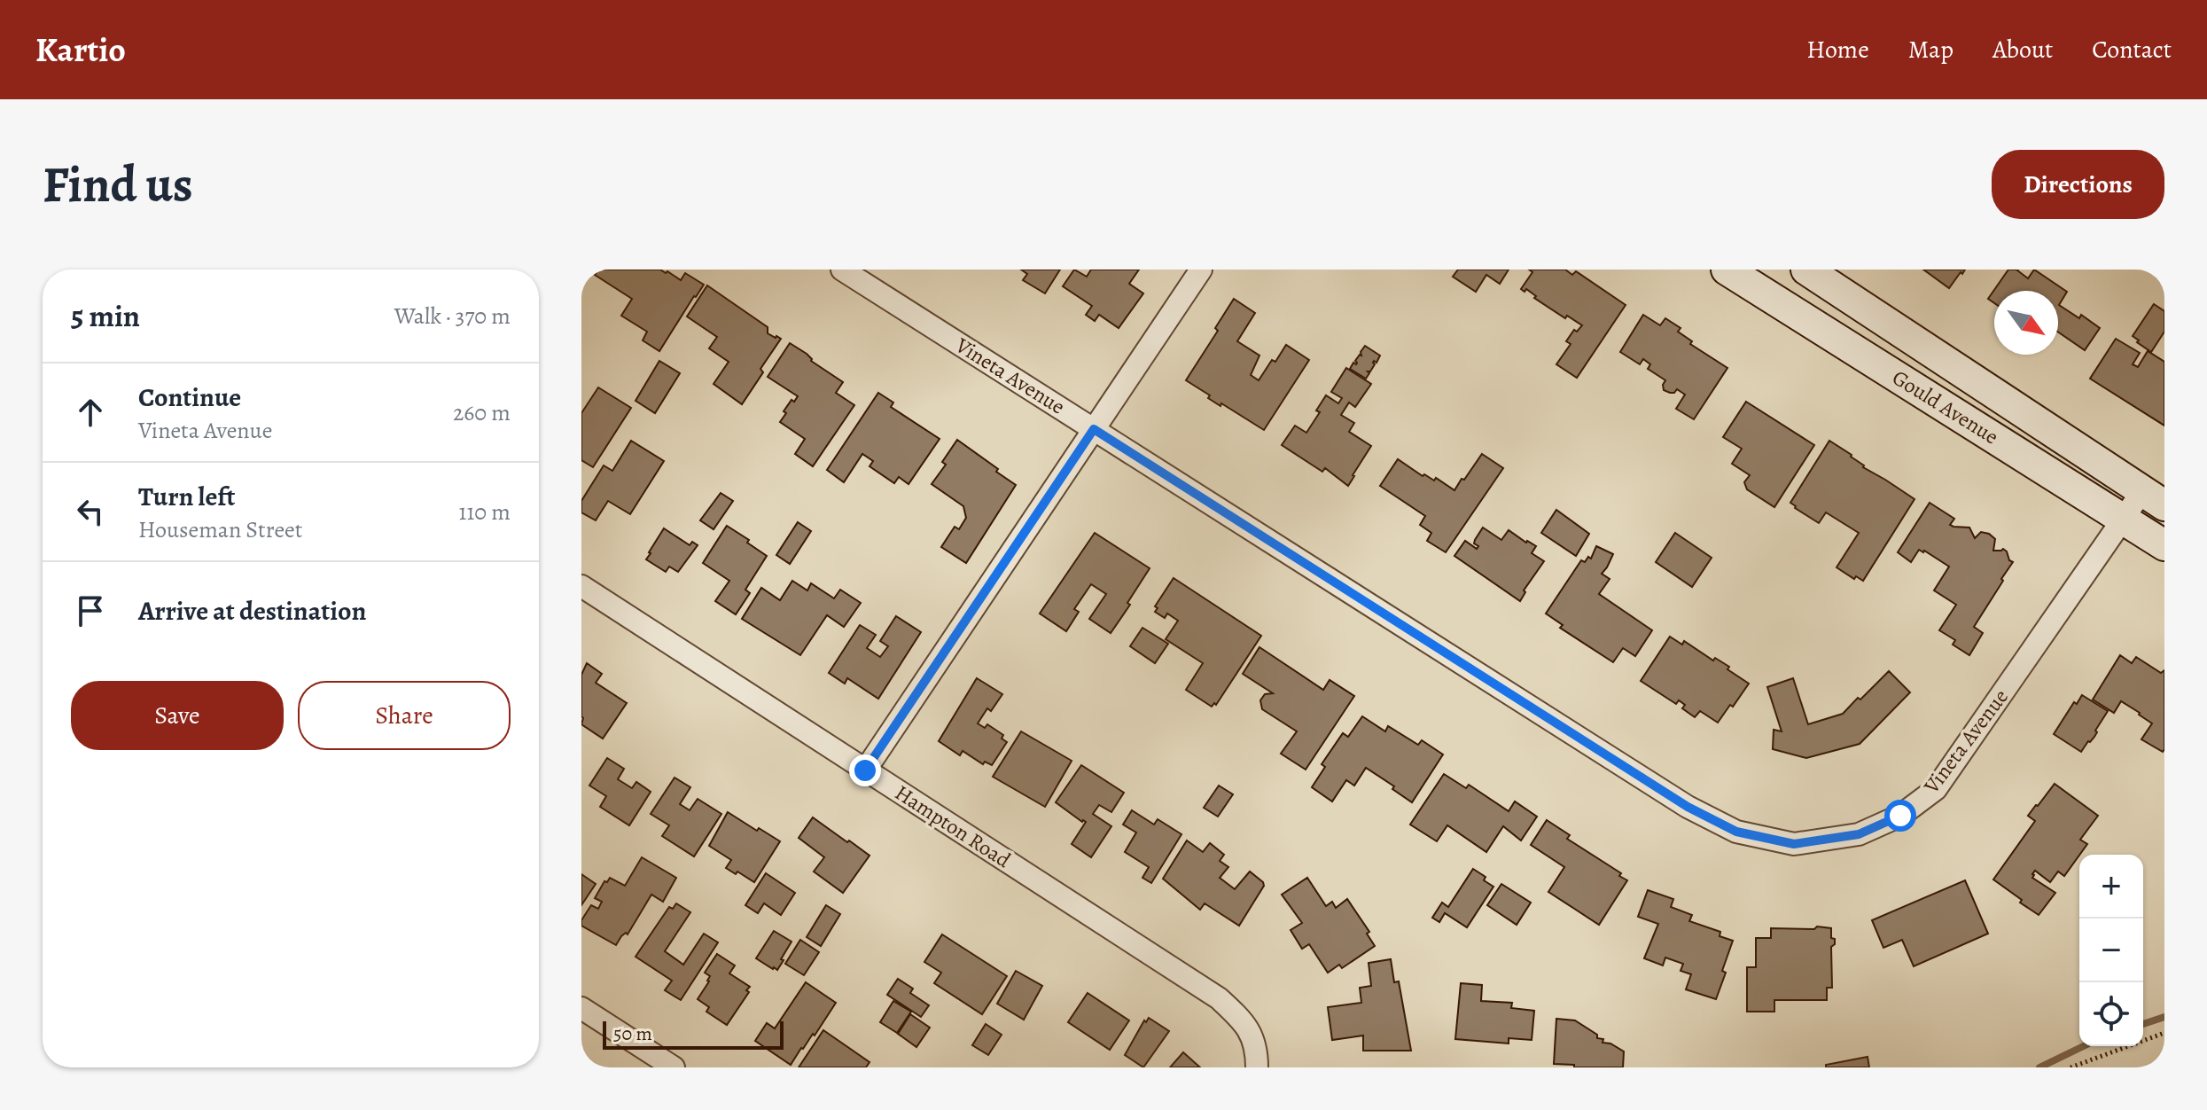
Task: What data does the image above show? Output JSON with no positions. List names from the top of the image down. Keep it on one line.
{"streets":{"street":["Vineta Avenue","Gould Avenue","Hampton Road"]},"crossings":[["Vineta Avenue","Gould Avenue"]],"scale_bar":"50 m","north":"bottom right","page":{"header":"Kartio","nav":["Home","Map","About","Contact"],"buttons":["Directions",["Save","Share"]],"title":"Find us","heading":["5 min","Walk · 370 m"],"list":[["Continue","Vineta Avenue","260 m"],["Turn left","Houseman Street","110 m"],"Arrive at destination"],"map_buttons":["+","−"],"scale":"50 m"}}
